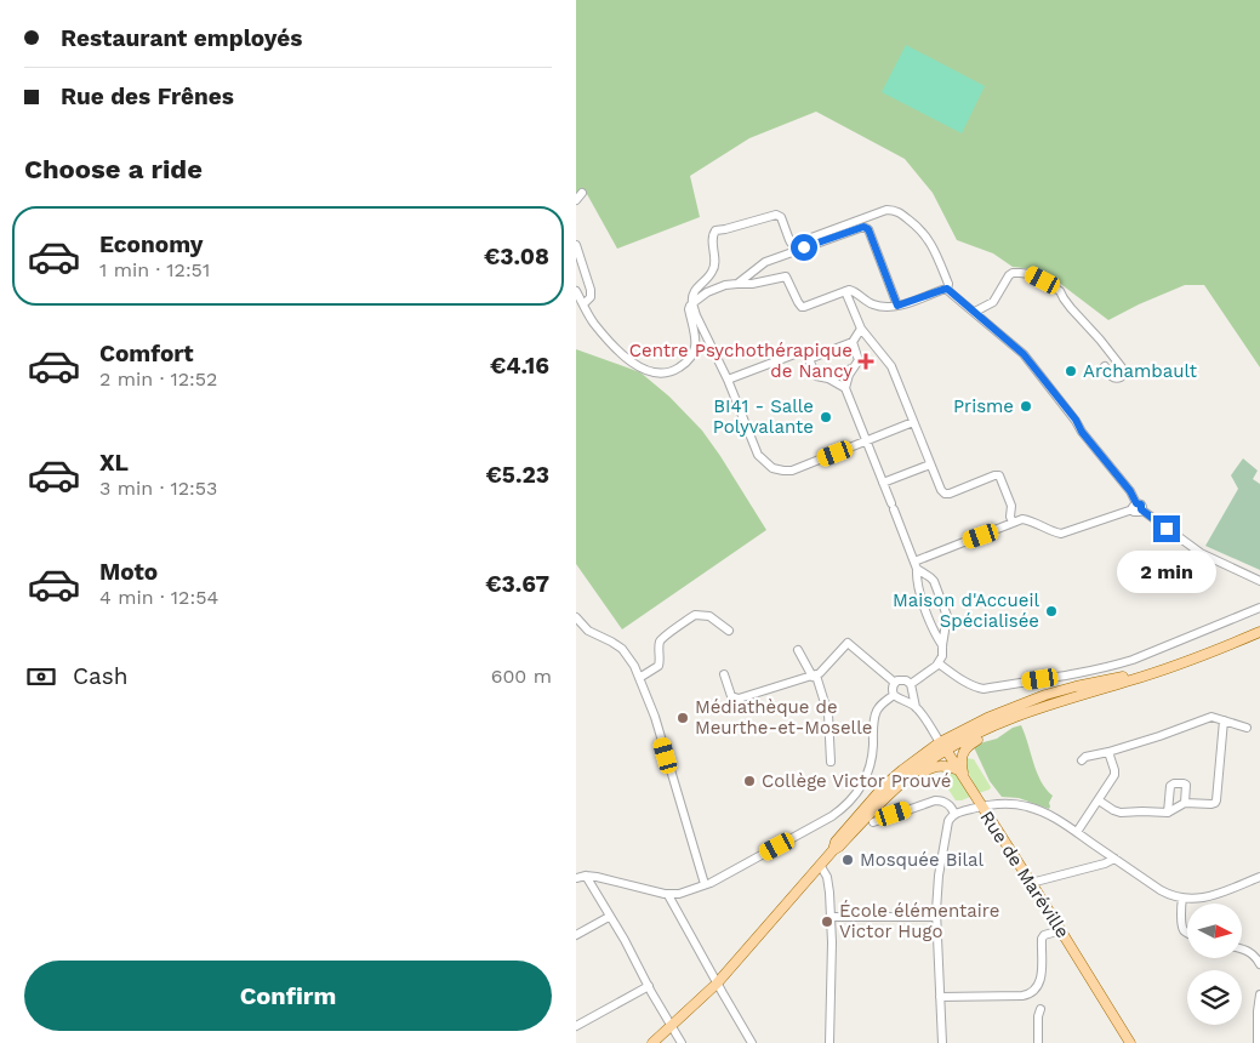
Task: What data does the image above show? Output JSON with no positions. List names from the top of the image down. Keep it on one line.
{"streets":{"main road":["Rue de Maréville"]},"places":{"health":["Centre Psychothérapique de Nancy"],"other":["Archambault","Prisme","BI41 - Salle Polyvalante","Maison d'Accueil Spécialisée","Médiathèque de Meurthe-et-Moselle","Collège Victor Prouvé","Mosquée Bilal","École élémentaire Victor Hugo"]},"north":"right","page":{"banner":["Restaurant employés","Rue des Frênes"],"heading":"Choose a ride","list":[{"name":"Economy","note":"1 min · 12:51","value":"€3.08"},{"name":"Comfort","note":"2 min · 12:52","value":"€4.16"},{"name":"XL","note":"3 min · 12:53","value":"€5.23"},{"name":"Moto","note":"4 min · 12:54","value":"€3.67"}],"bubble":"2 min","pay":["Cash","600 m"],"buttons":"Confirm"}}
